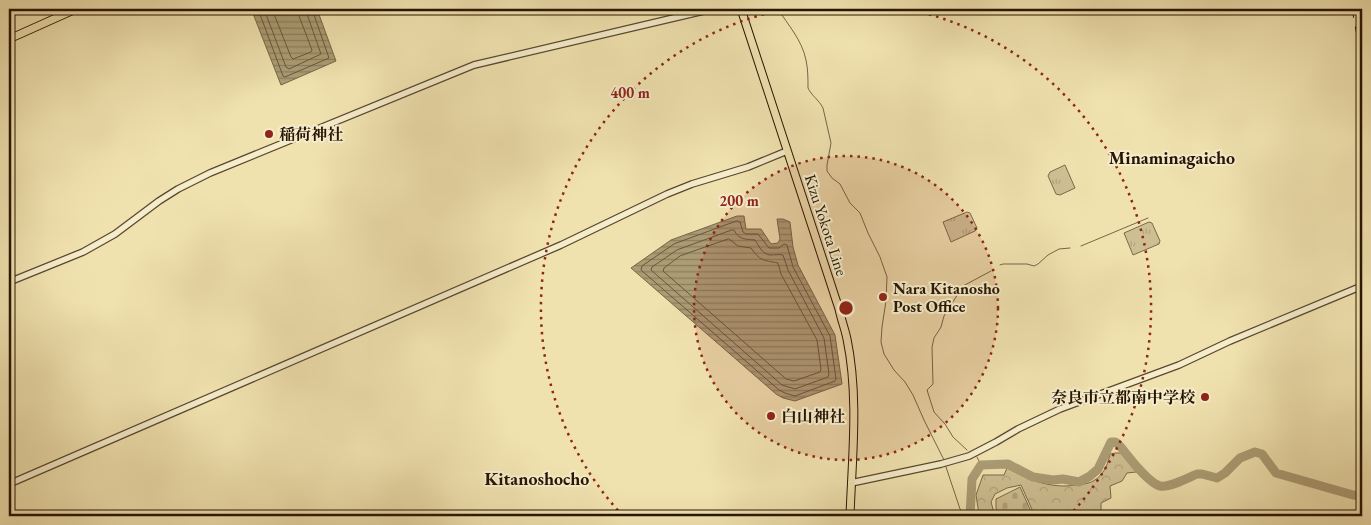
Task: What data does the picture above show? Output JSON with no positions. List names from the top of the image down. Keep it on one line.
{"streets":{"main road":["Kizu Yokota Line"]},"districts":["Minaminagaicho","Kitanoshocho"],"places":["稲荷神社","Nara Kitanosho Post Office","奈良市立都南中学校","白山神社"],"rings":["400 m","200 m"]}
